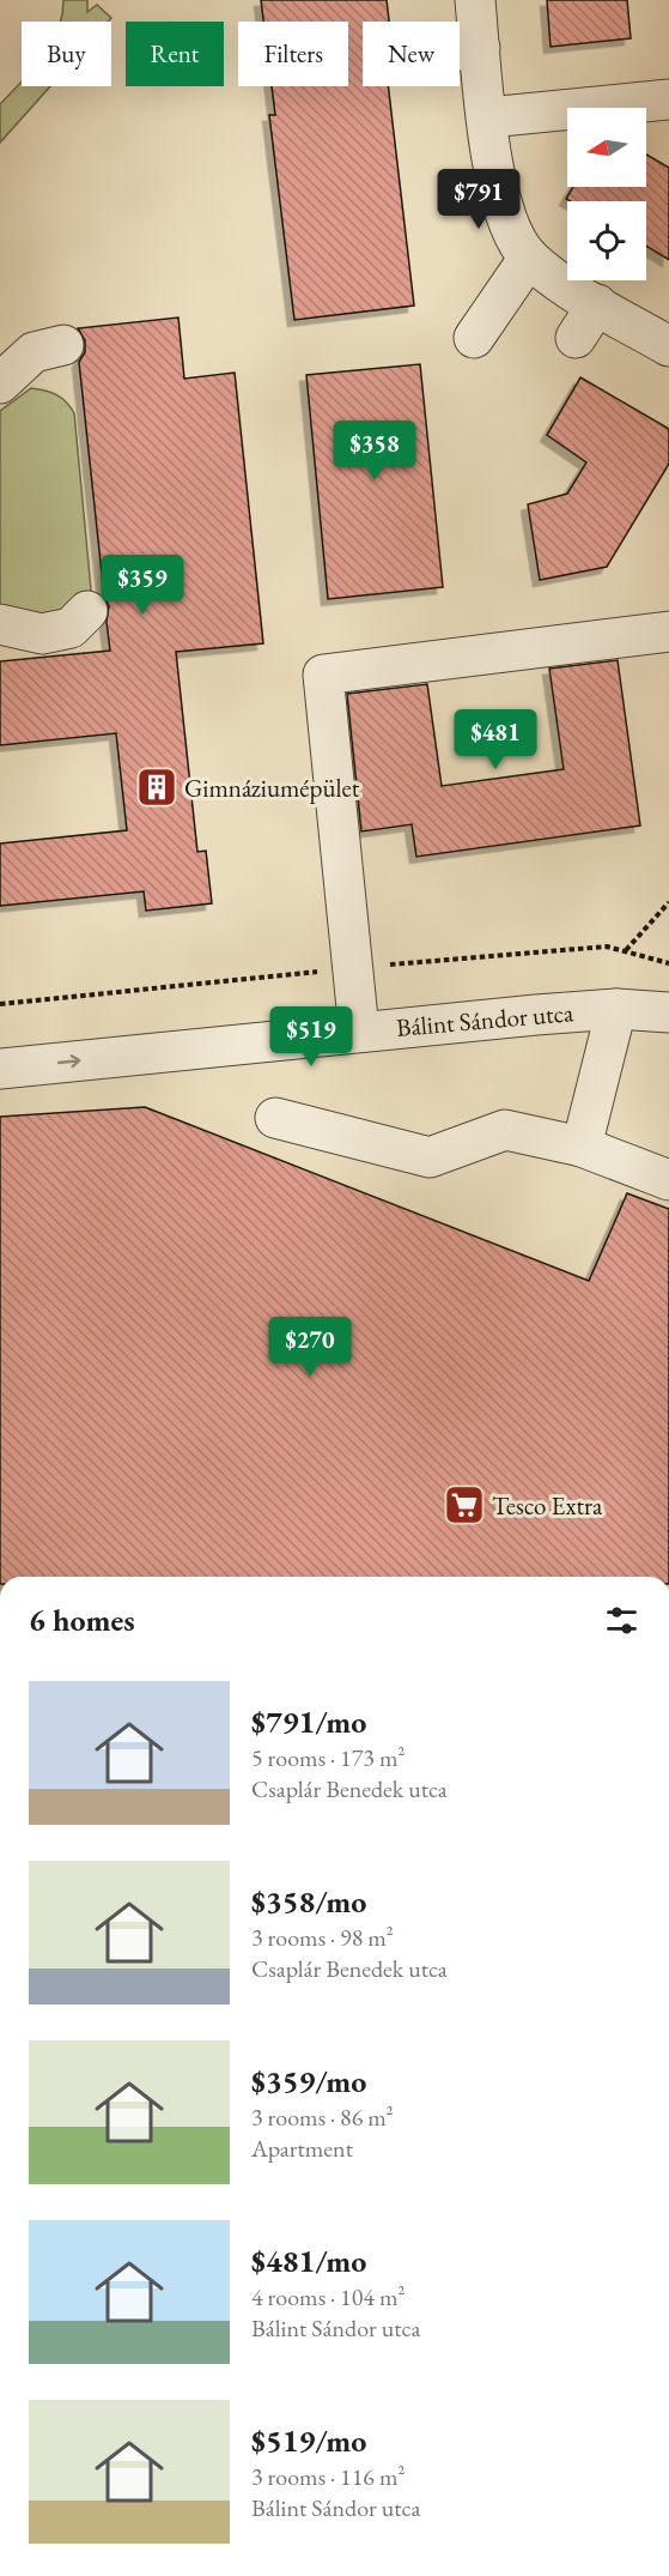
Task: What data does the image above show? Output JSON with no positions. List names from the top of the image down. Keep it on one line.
{"streets":{"street":["Bálint Sándor utca"]},"one_way":["Bálint Sándor utca"],"places":{"building":["Gimnáziumépület"],"supermarket":["Tesco Extra"]},"north":"left","page":{"chip":["Buy","Rent","Filters","New"],"price":["$791","$358","$359","$481","$519","$270"],"heading":"6 homes","list":[{"name":"$791/mo","note":"5 rooms · 173 m² · Csaplár Benedek utca"},{"name":"$358/mo","note":"3 rooms · 98 m² · Csaplár Benedek utca"},{"name":"$359/mo","note":"3 rooms · 86 m² · Apartment"},{"name":"$481/mo","note":"4 rooms · 104 m² · Bálint Sándor utca"},{"name":"$519/mo","note":"3 rooms · 116 m² · Bálint Sándor utca"}]}}
